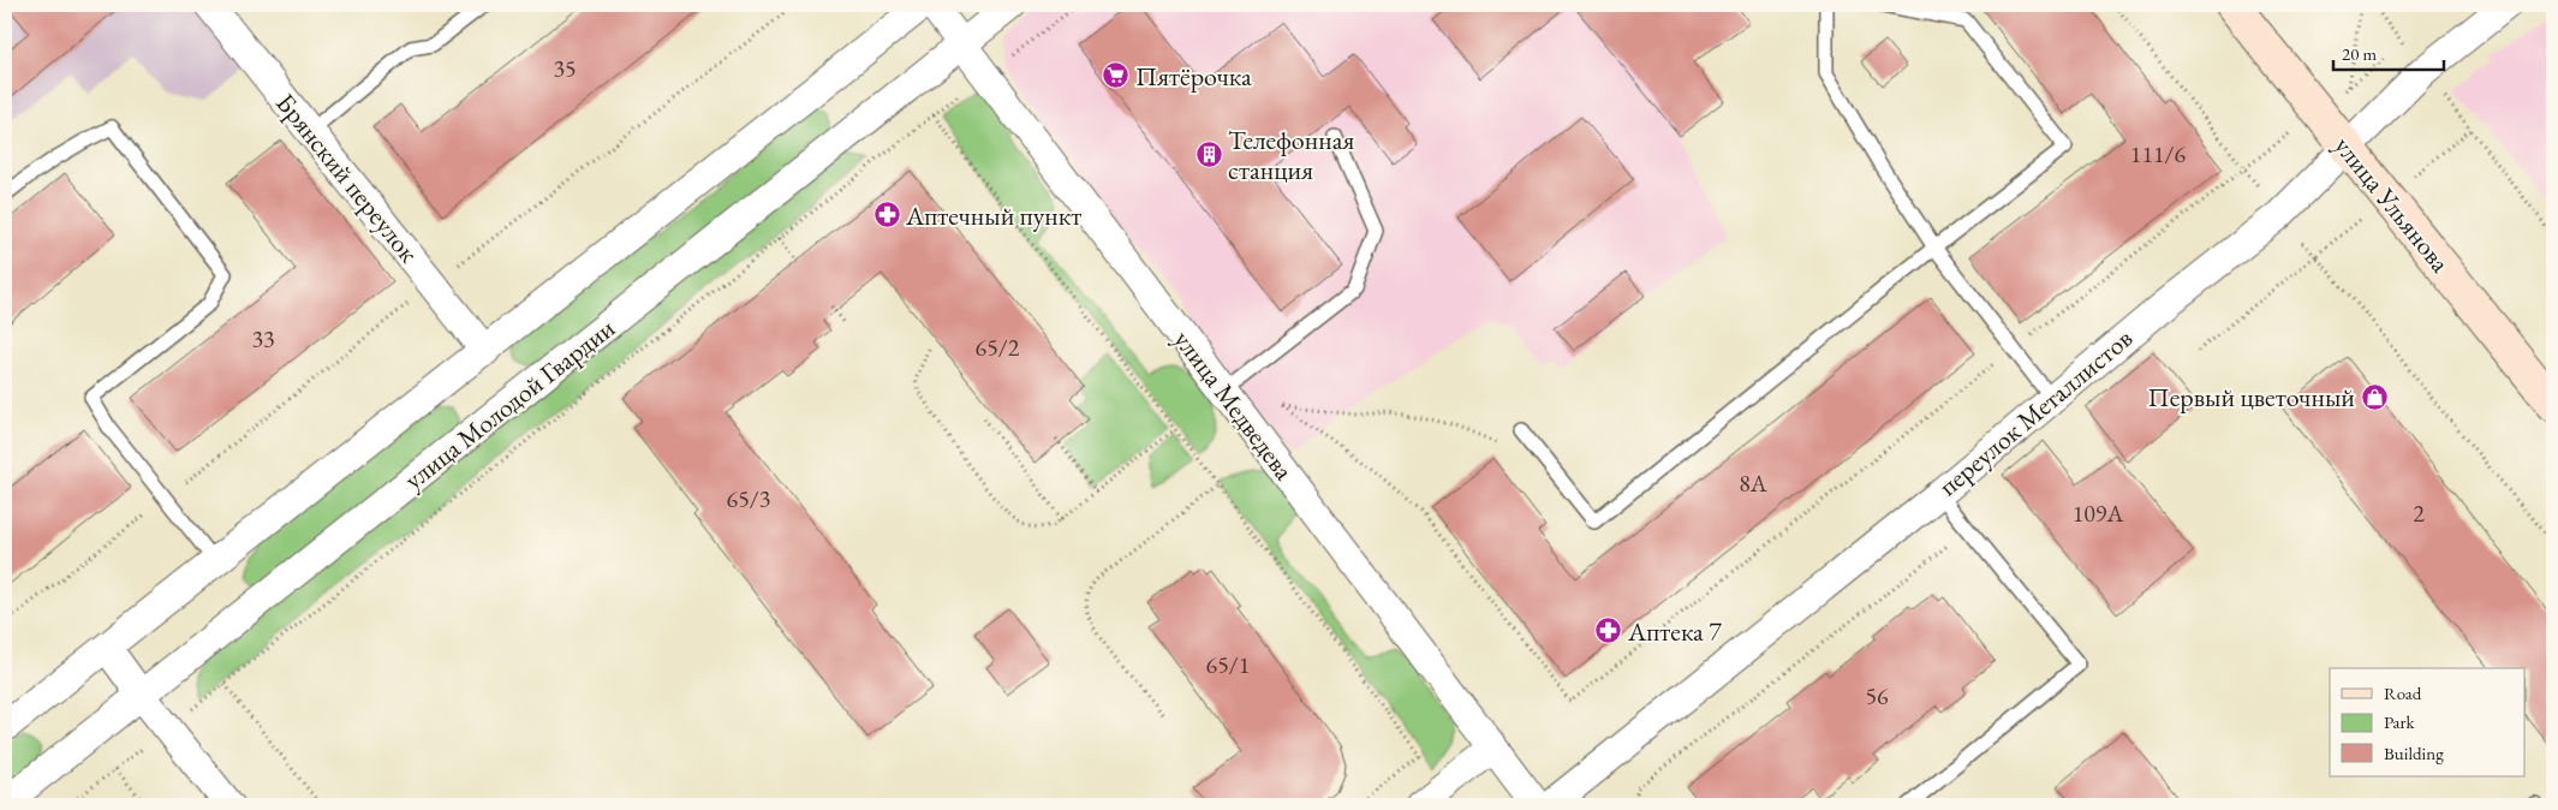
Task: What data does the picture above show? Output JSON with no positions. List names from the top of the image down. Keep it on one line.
{"streets":{"main road":["улица Ульянова"],"street":["Брянский переулок","улица Молодой Гвардии","улица Медведева","переулок Металлистов"]},"crossings":[["Брянский переулок","улица Молодой Гвардии"],["улица Ульянова","переулок Металлистов"],["улица Молодой Гвардии","улица Медведева"]],"places":{"supermarket":["Пятёрочка"],"building":["Телефонная станция"],"pharmacy":["Аптечный пункт","Аптека 7"],"shop":["Первый цветочный"]},"house_numbers":["35","111/6","33","65/2","8А","65/3","109А","2","65/1","56"],"legend":["Road","Park","Building"],"scale_bar":"20 m"}
